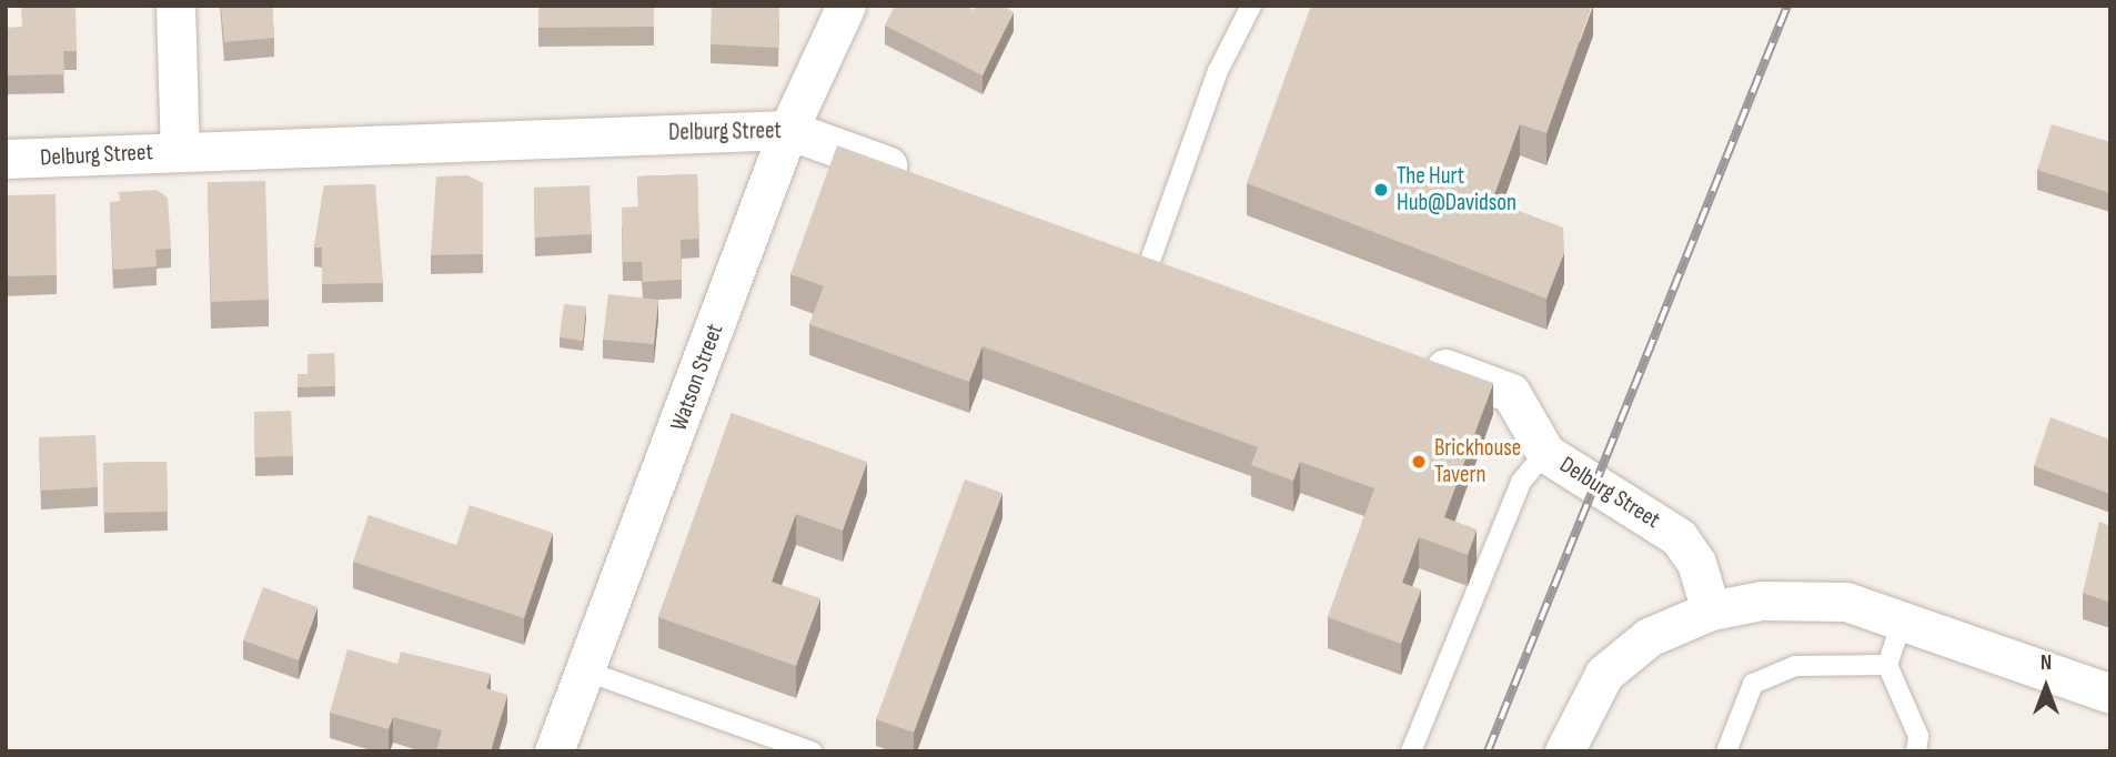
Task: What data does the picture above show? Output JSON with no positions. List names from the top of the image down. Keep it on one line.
{"streets":{"street":["Delburg Street","Watson Street"]},"crossings":[["Delburg Street","Watson Street"]],"places":["The Hurt Hub@Davidson","Brickhouse Tavern"],"north":"top"}
